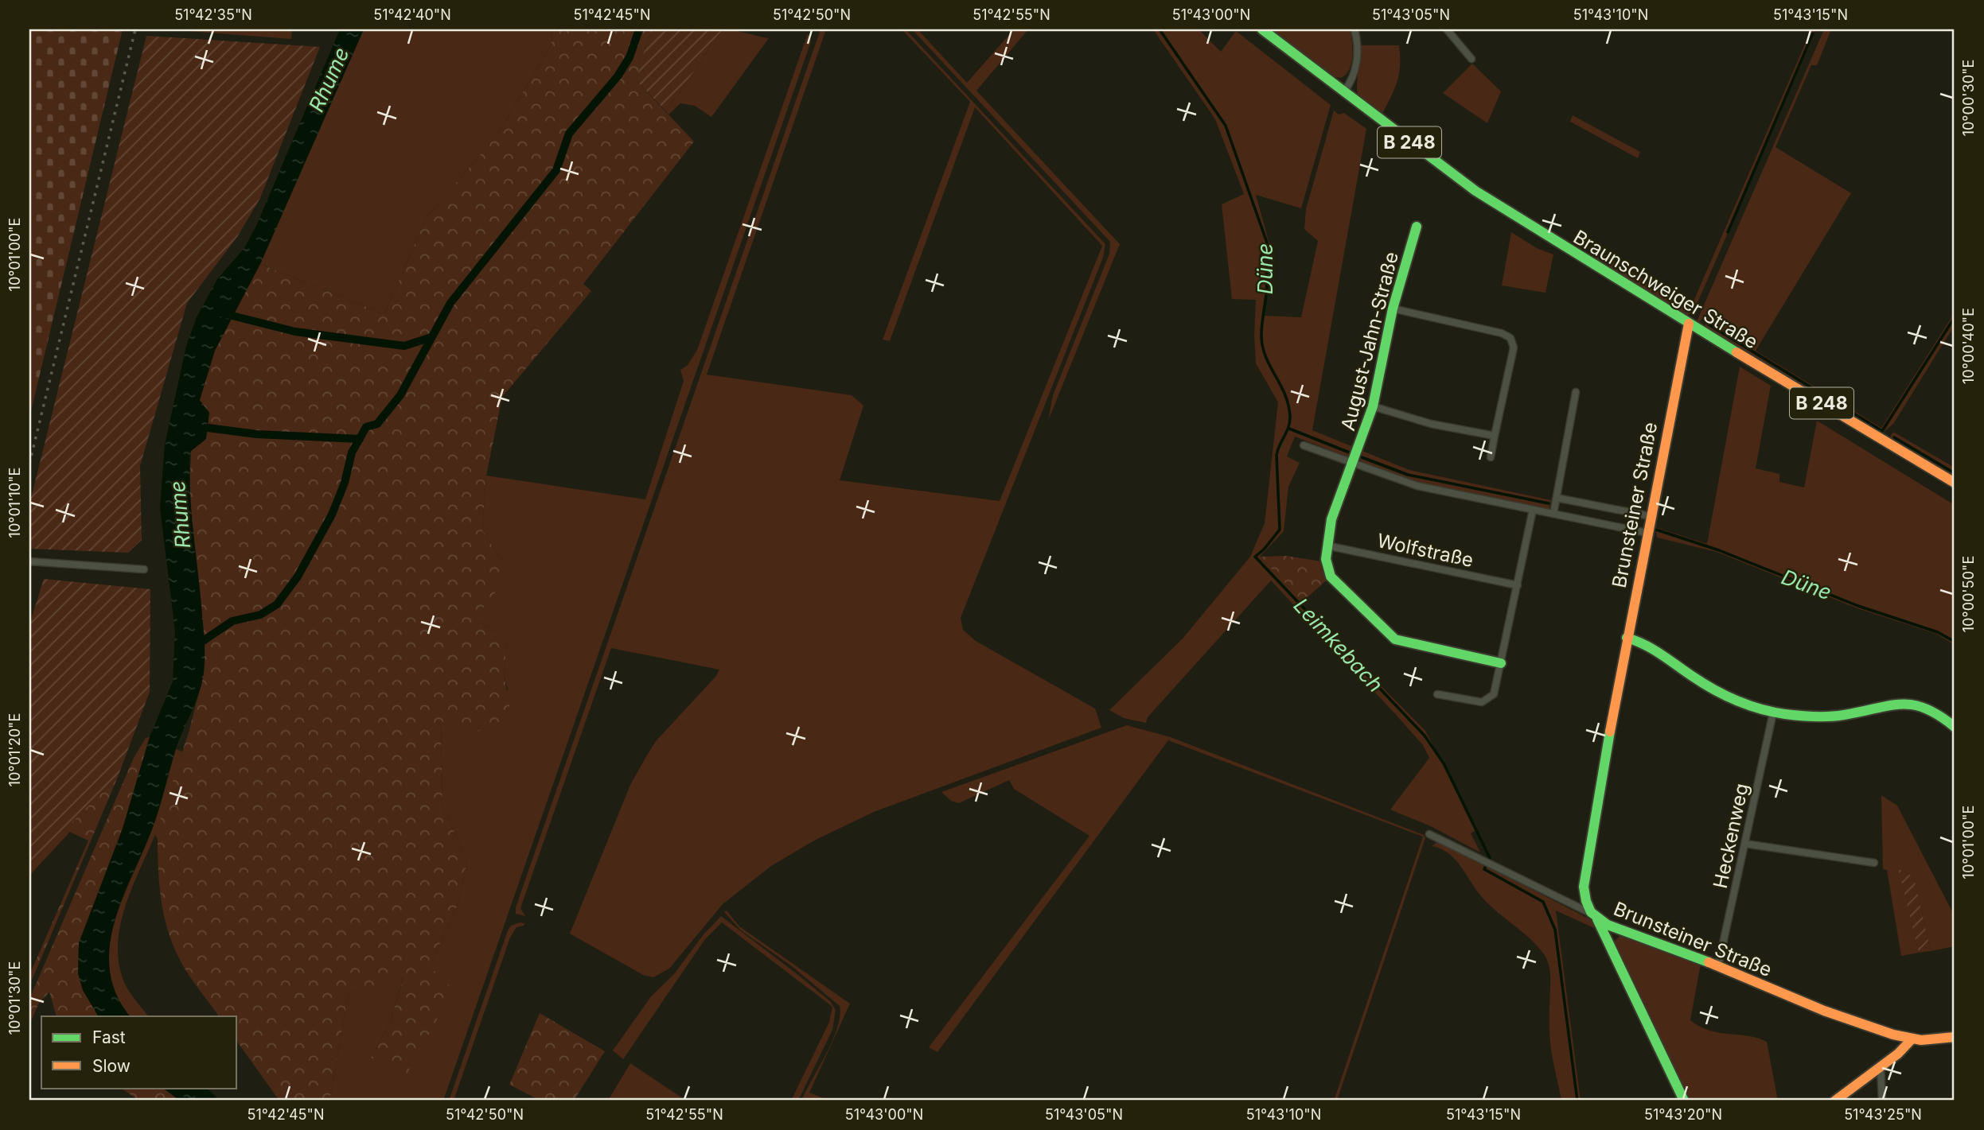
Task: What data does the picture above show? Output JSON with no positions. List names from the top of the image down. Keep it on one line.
{"streets":{"street":["B 248","Braunschweiger Straße","August-Jahn-Straße","Brunsteiner Straße","Wolfstraße","Heckenweg"]},"crossings":[["Braunschweiger Straße","Brunsteiner Straße"],["August-Jahn-Straße","Wolfstraße"],["Brunsteiner Straße","Heckenweg"]],"water":["Rhume","Düne","Leimkebach"],"legend":["Fast","Slow"],"coordinates":["51°42'35\"N","51°42'40\"N","51°42'45\"N","51°42'50\"N","51°42'55\"N","51°43'00\"N","51°43'05\"N","51°43'10\"N","51°43'15\"N","10°00'30\"E","10°01'00\"E","10°00'40\"E","10°01'10\"E","10°00'50\"E","10°01'20\"E","10°01'30\"E","51°43'20\"N","51°43'25\"N"]}
